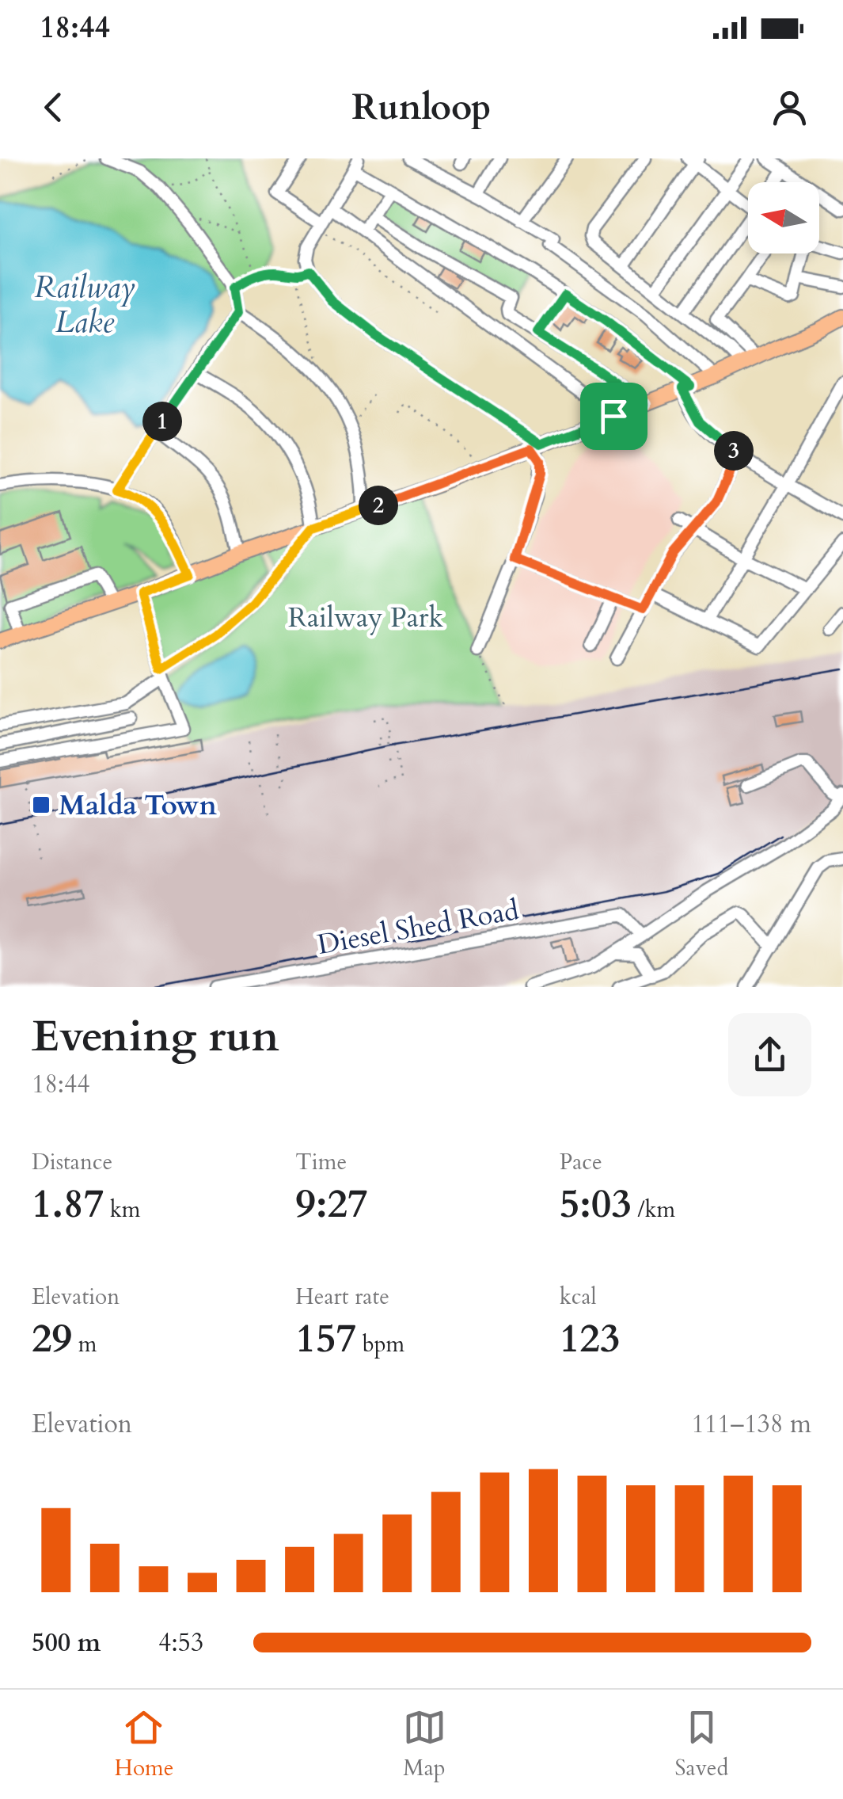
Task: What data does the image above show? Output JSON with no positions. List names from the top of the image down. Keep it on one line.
{"streets":{"street":["Diesel Shed Road"]},"water":["Railway Lake"],"parks":["Railway Park"],"places":{"transit":["Malda Town"]},"north":"left","page":{"status":"18:44","header":"Runloop","pins":["1","3","2"],"heading":["Evening run","18:44"],"stats":[["Distance","1.87 km"],["Time","9:27"],["Pace","5:03 /km"],["Elevation","29 m"],["Heart rate","157 bpm"],["kcal","123"]],"chart":["Elevation","111–138 m"],"list":[{"name":"500 m","note":"4:53"}],"tabs":["Home","Map","Saved"]}}
